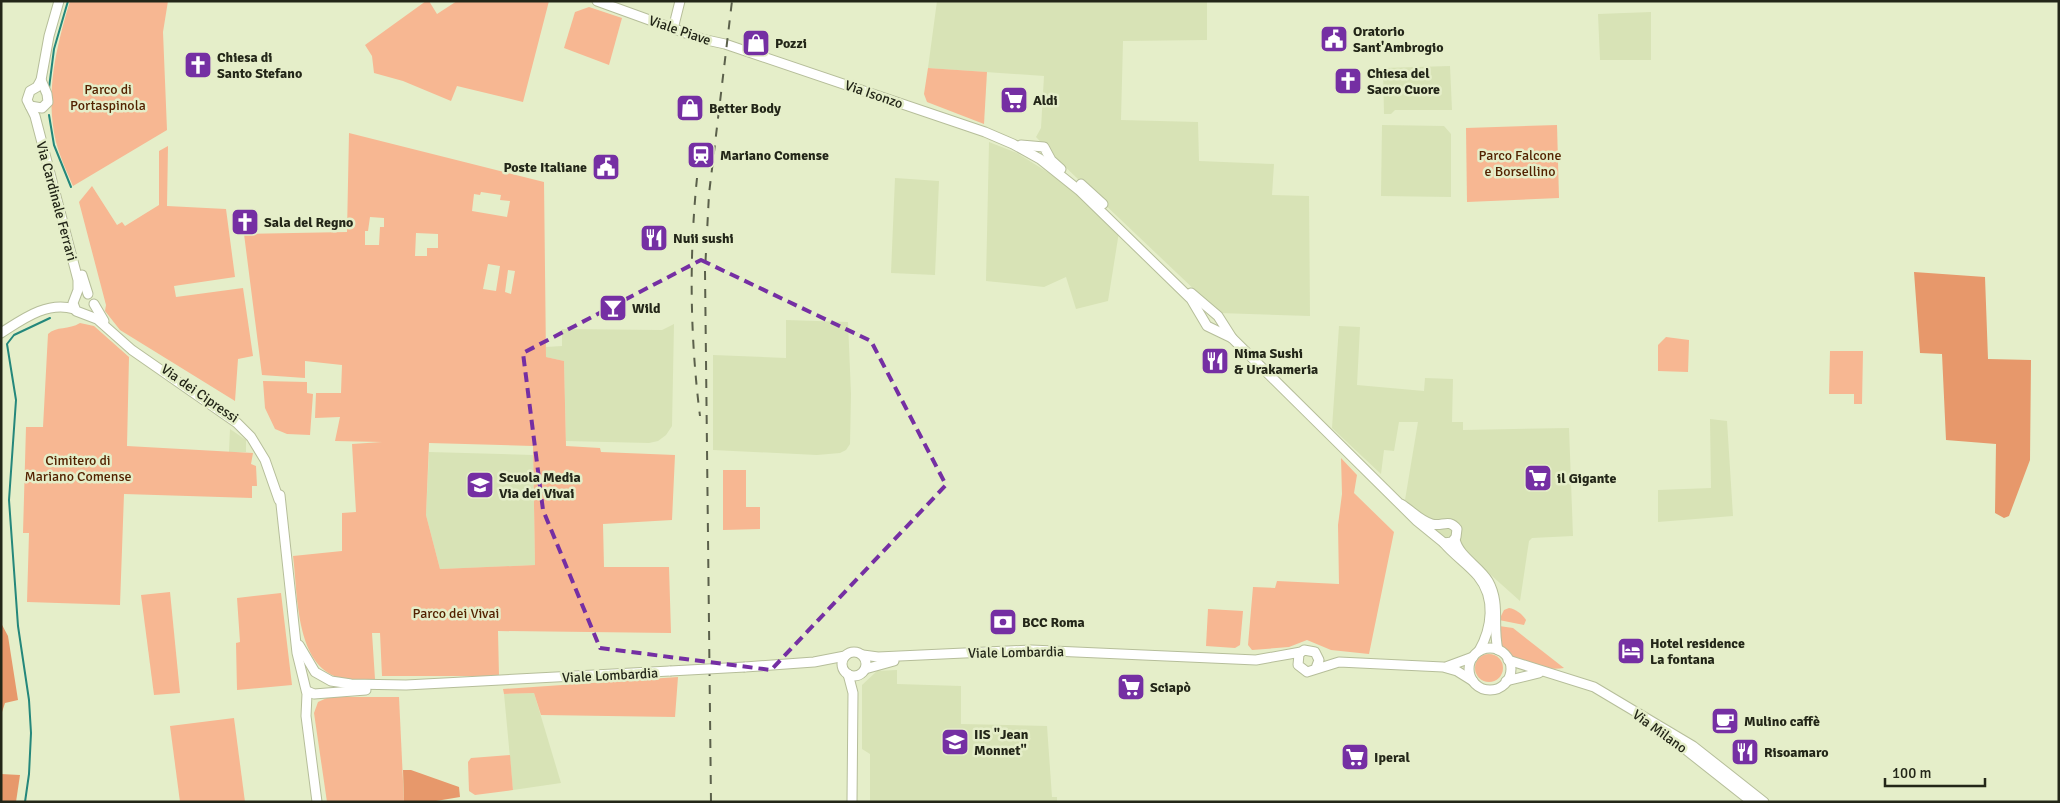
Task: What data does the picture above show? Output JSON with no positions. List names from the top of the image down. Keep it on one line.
{"streets":{"main road":["Viale Piave","Via Isonzo","Via Cardinale Ferrari","Via dei Cipressi","Viale Lombardia","Via Milano"]},"crossings":[["Viale Piave","Via Isonzo"],["Via Cardinale Ferrari","Via dei Cipressi"],["Via dei Cipressi","Viale Lombardia"]],"parks":["Parco di Portaspinola","Parco Falcone e Borsellino","Cimitero di Mariano Comense","Parco dei Vivai"],"places":{"public building":["Oratorio Sant'Ambrogio","Poste Italiane"],"shop":["Pozzi","Better Body"],"church":["Chiesa di Santo Stefano","Chiesa del Sacro Cuore","Sala del Regno"],"supermarket":["Aldi","il Gigante","Sciapò","Iperal"],"station":["Mariano Comense"],"restaurant":["Nuii sushi","Nima Sushi & Urakameria","Risoamaro"],"bar":["Wild"],"school or university":["Scuola Media Via dei Vivai","IIS \"Jean Monnet\""],"bank":["BCC Roma"],"hotel":["Hotel residence La fontana"],"cafe":["Mulino caffè"]},"scale_bar":"100 m"}
